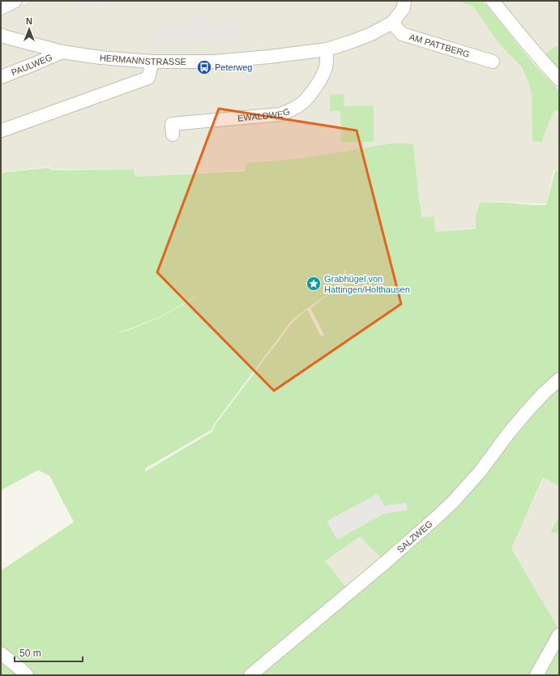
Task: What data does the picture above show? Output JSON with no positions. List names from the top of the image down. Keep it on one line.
{"streets":{"street":["AM PATTBERG","HERMANNSTRASSE","PAULWEG","EWALDWEG","SALZWEG"]},"crossings":[["AM PATTBERG","HERMANNSTRASSE"],["HERMANNSTRASSE","PAULWEG"],["HERMANNSTRASSE","EWALDWEG"]],"places":{"bus stop":["Peterweg"],"place":["Grabhügel von Hattingen/Holthausen"]},"scale_bar":"50 m","north":"top"}
